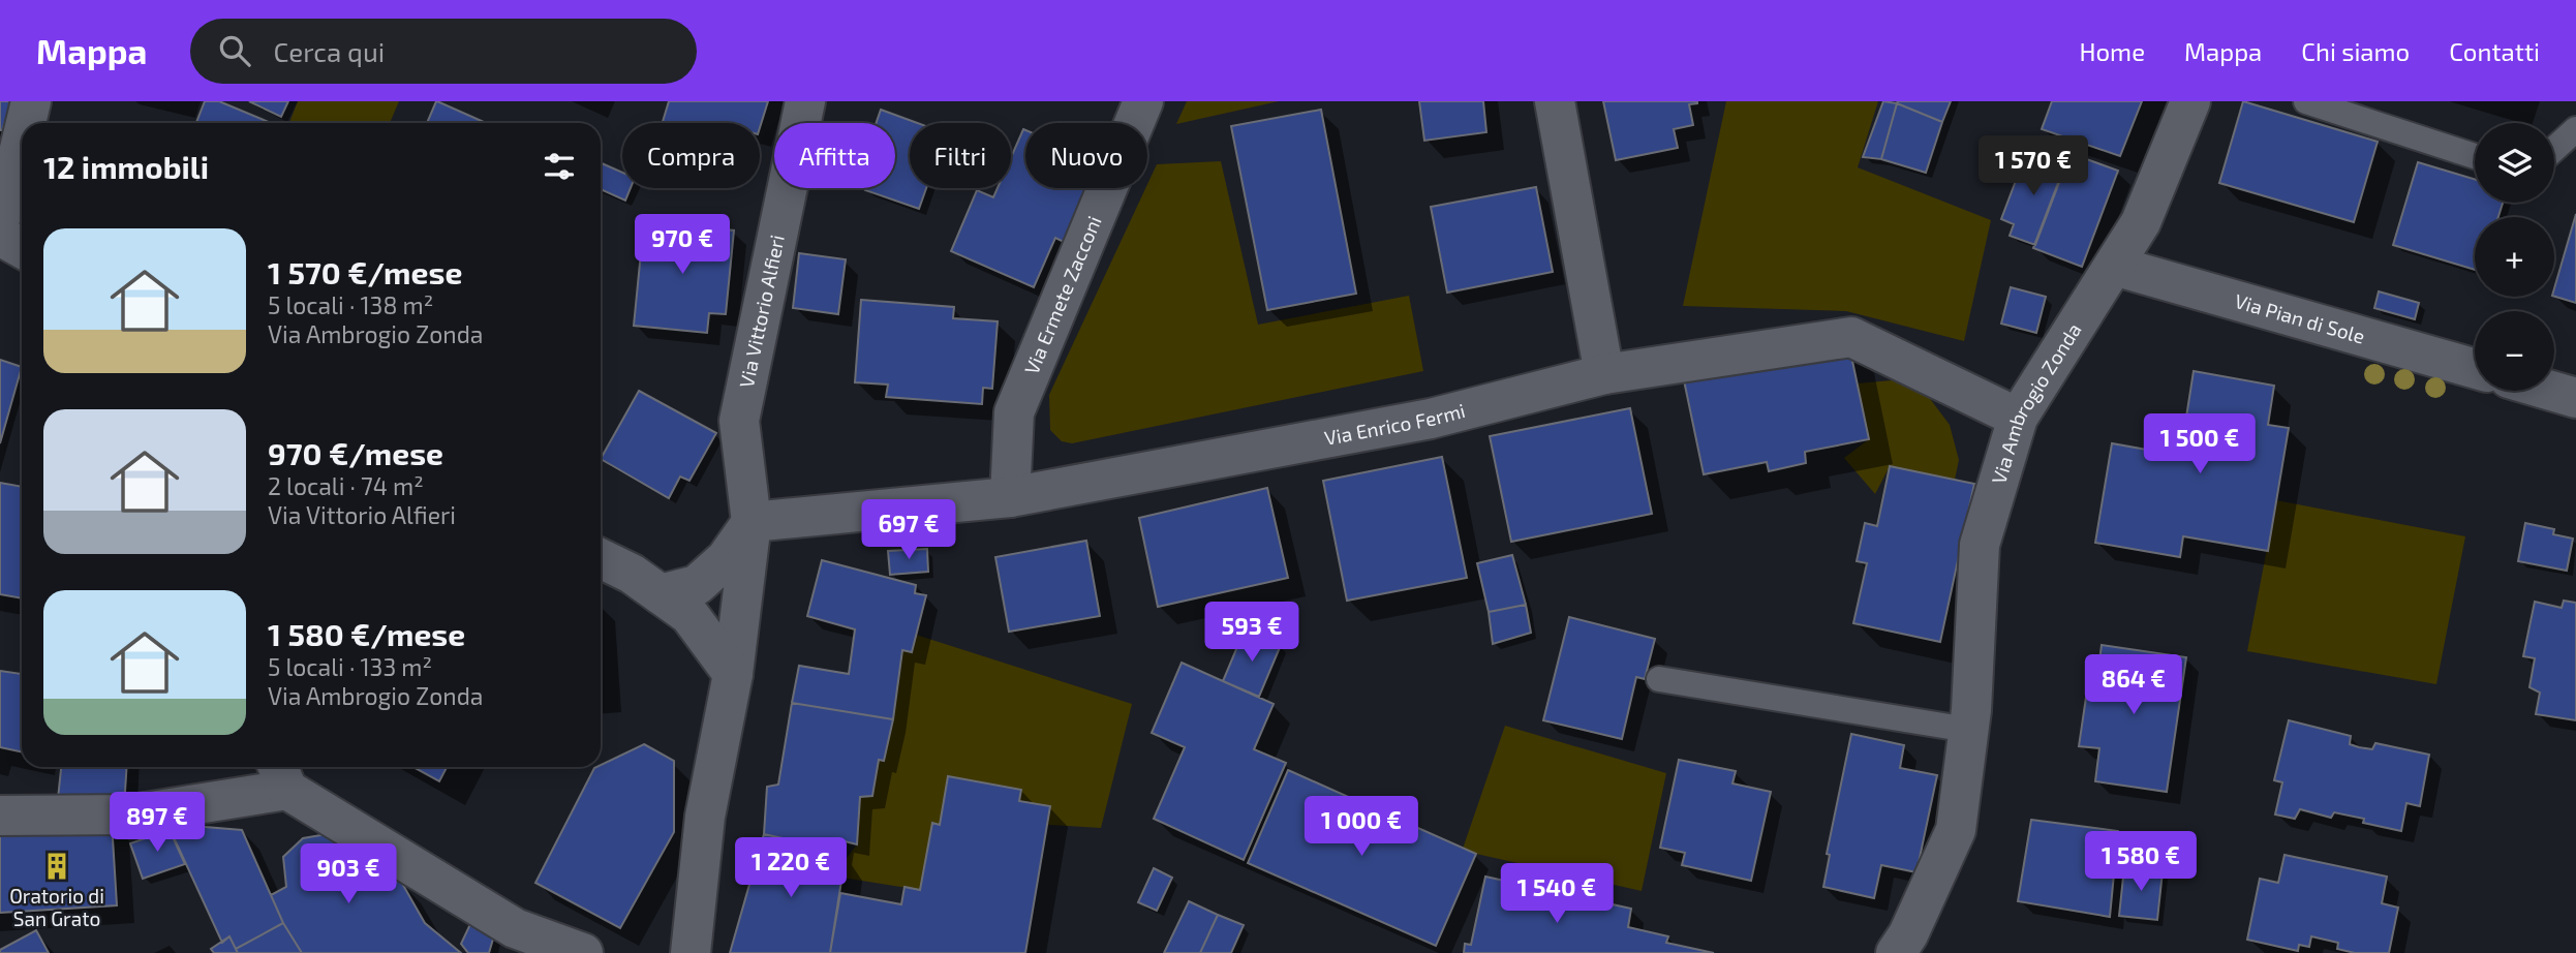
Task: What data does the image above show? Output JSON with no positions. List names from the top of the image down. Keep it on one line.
{"streets":{"street":["Via Ermete Zacconi","Via Vittorio Alfieri","Via Pian di Sole","Via Ambrogio Zonda","Via Enrico Fermi"]},"crossings":[["Via Ermete Zacconi","Via Enrico Fermi"],["Via Vittorio Alfieri","Via Enrico Fermi"],["Via Pian di Sole","Via Ambrogio Zonda"],["Via Ambrogio Zonda","Via Enrico Fermi"]],"places":{"building":["Oratorio di San Grato"]},"page":{"header":"Mappa","search":"Cerca qui","nav":["Home","Mappa","Chi siamo","Contatti"],"map_buttons":["+","−"],"chip":["Compra","Affitta","Filtri","Nuovo"],"heading":"12 immobili","price":["1 570 €","970 €","1 500 €","697 €","593 €","864 €","897 €","1 000 €","1 580 €","1 220 €","903 €","1 540 €"],"list":[{"name":"1 570 €/mese","note":"5 locali · 138 m² · Via Ambrogio Zonda"},{"name":"970 €/mese","note":"2 locali · 74 m² · Via Vittorio Alfieri"},{"name":"1 580 €/mese","note":"5 locali · 133 m² · Via Ambrogio Zonda"}]}}
